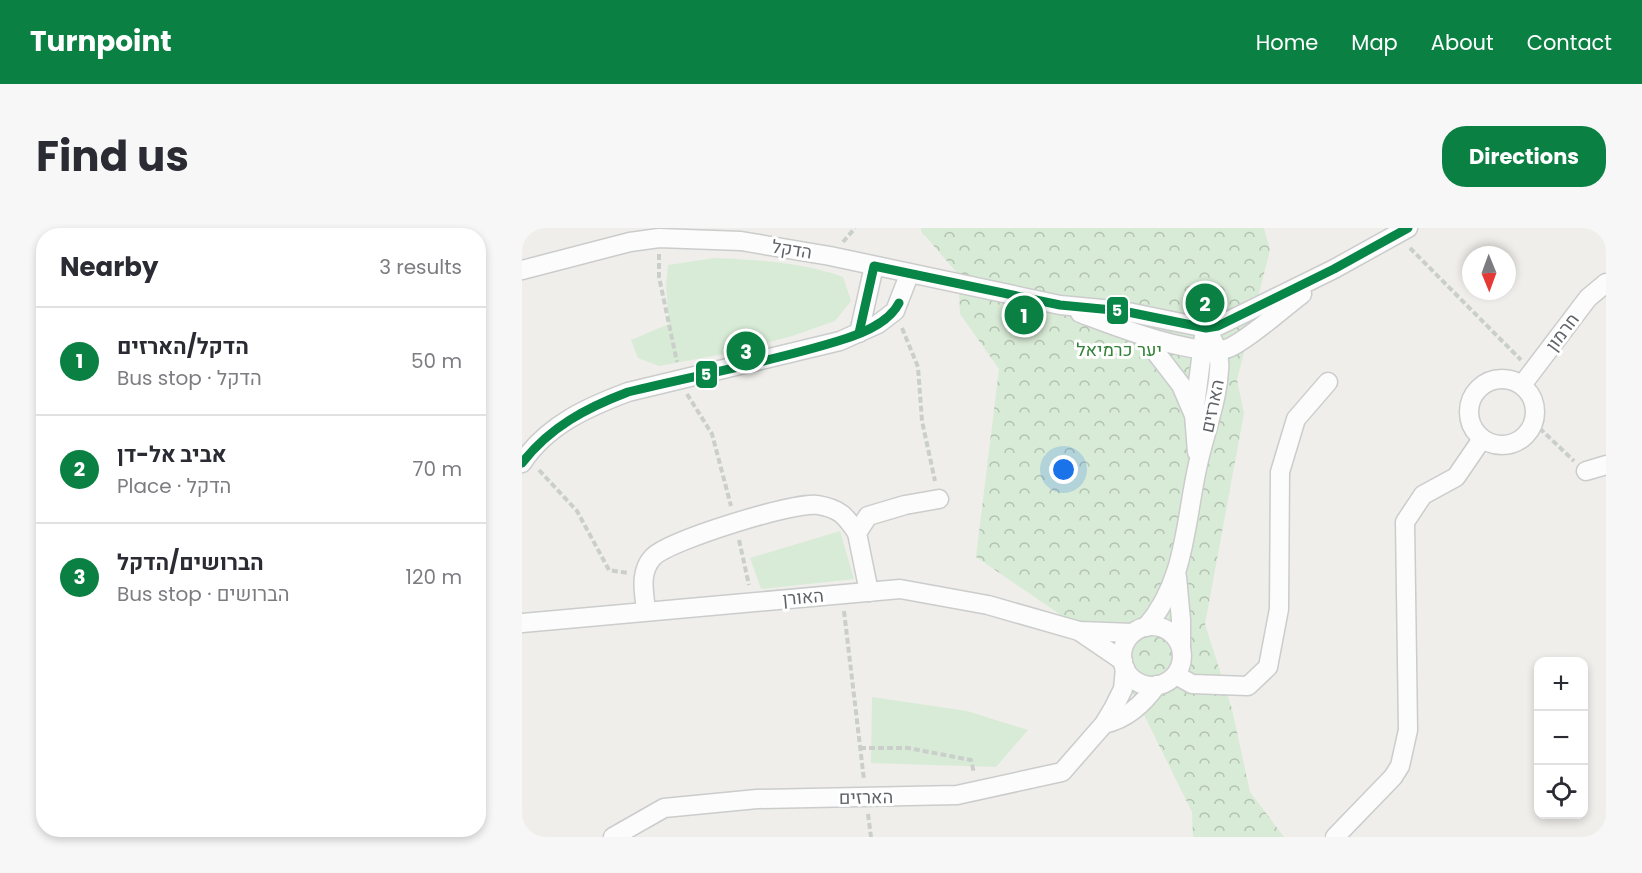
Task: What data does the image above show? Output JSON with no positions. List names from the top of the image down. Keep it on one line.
{"streets":{"street":["הדקל","חרמון","הארזים","האורן"]},"crossings":[["הדקל","הארזים"],["הארזים","האורן"]],"parks":["יער כרמיאל"],"lines":["transit line 5"],"north":"bottom","page":{"header":"Turnpoint","nav":["Home","Map","About","Contact"],"title":"Find us","buttons":"Directions","heading":["Nearby","3 results"],"pins":["2","1","3"],"list":[{"mark":"1","name":"הדקל/הארזים","note":"Bus stop · הדקל","value":"50 m"},{"mark":"2","name":"אביב אל-דן","note":"Place · הדקל","value":"70 m"},{"mark":"3","name":"הברושים/הדקל","note":"Bus stop · הברושים","value":"120 m"}],"map_buttons":["+","−"]}}
